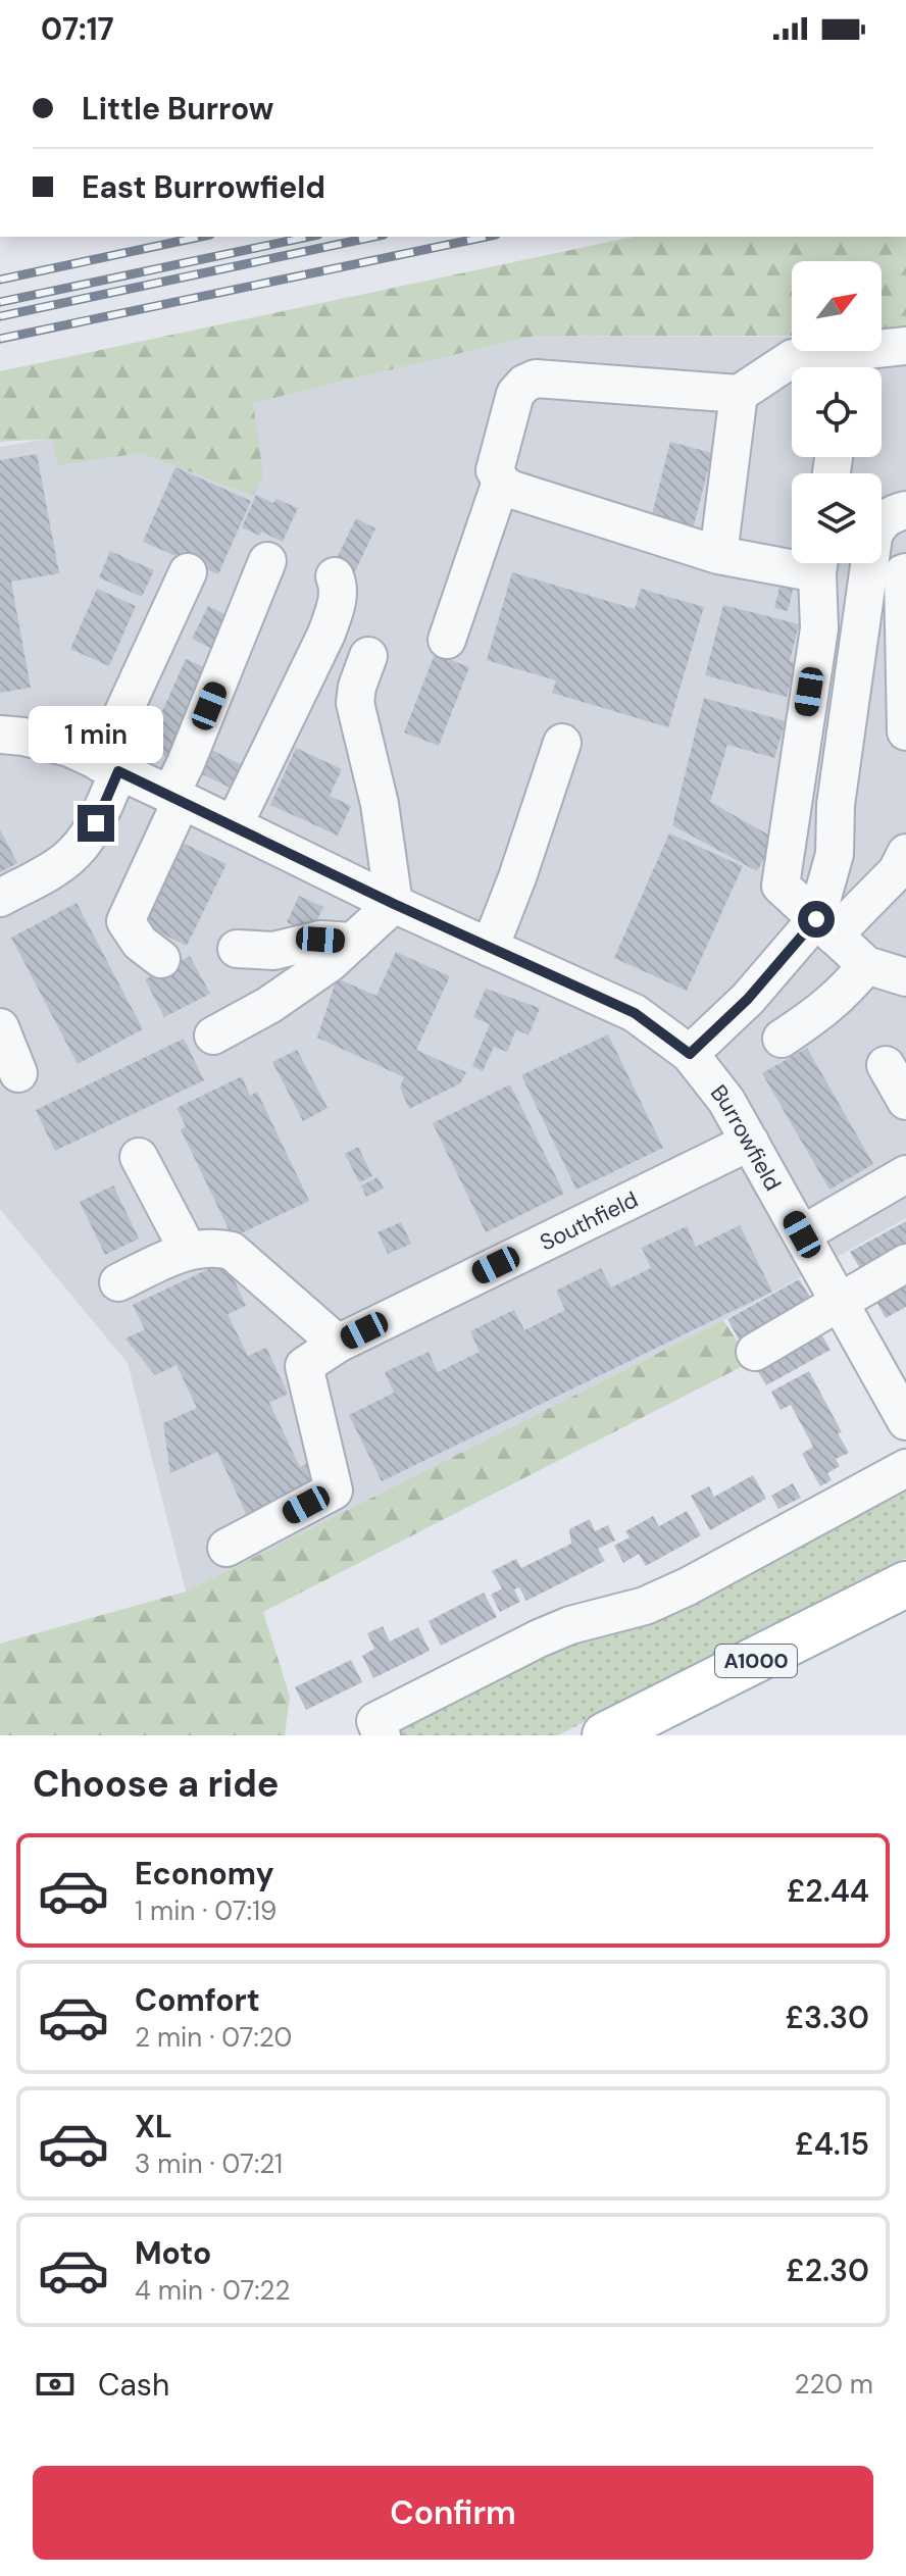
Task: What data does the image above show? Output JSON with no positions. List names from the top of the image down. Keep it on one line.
{"streets":{"main road":["A1000"],"street":["Burrowfield","Southfield"]},"crossings":[["Burrowfield","Southfield"]],"north":"top right","page":{"status":"07:17","banner":["Little Burrow","East Burrowfield"],"bubble":"1 min","heading":"Choose a ride","list":[{"name":"Economy","note":"1 min · 07:19","value":"£2.44"},{"name":"Comfort","note":"2 min · 07:20","value":"£3.30"},{"name":"XL","note":"3 min · 07:21","value":"£4.15"},{"name":"Moto","note":"4 min · 07:22","value":"£2.30"}],"pay":["Cash","220 m"],"buttons":"Confirm"}}
